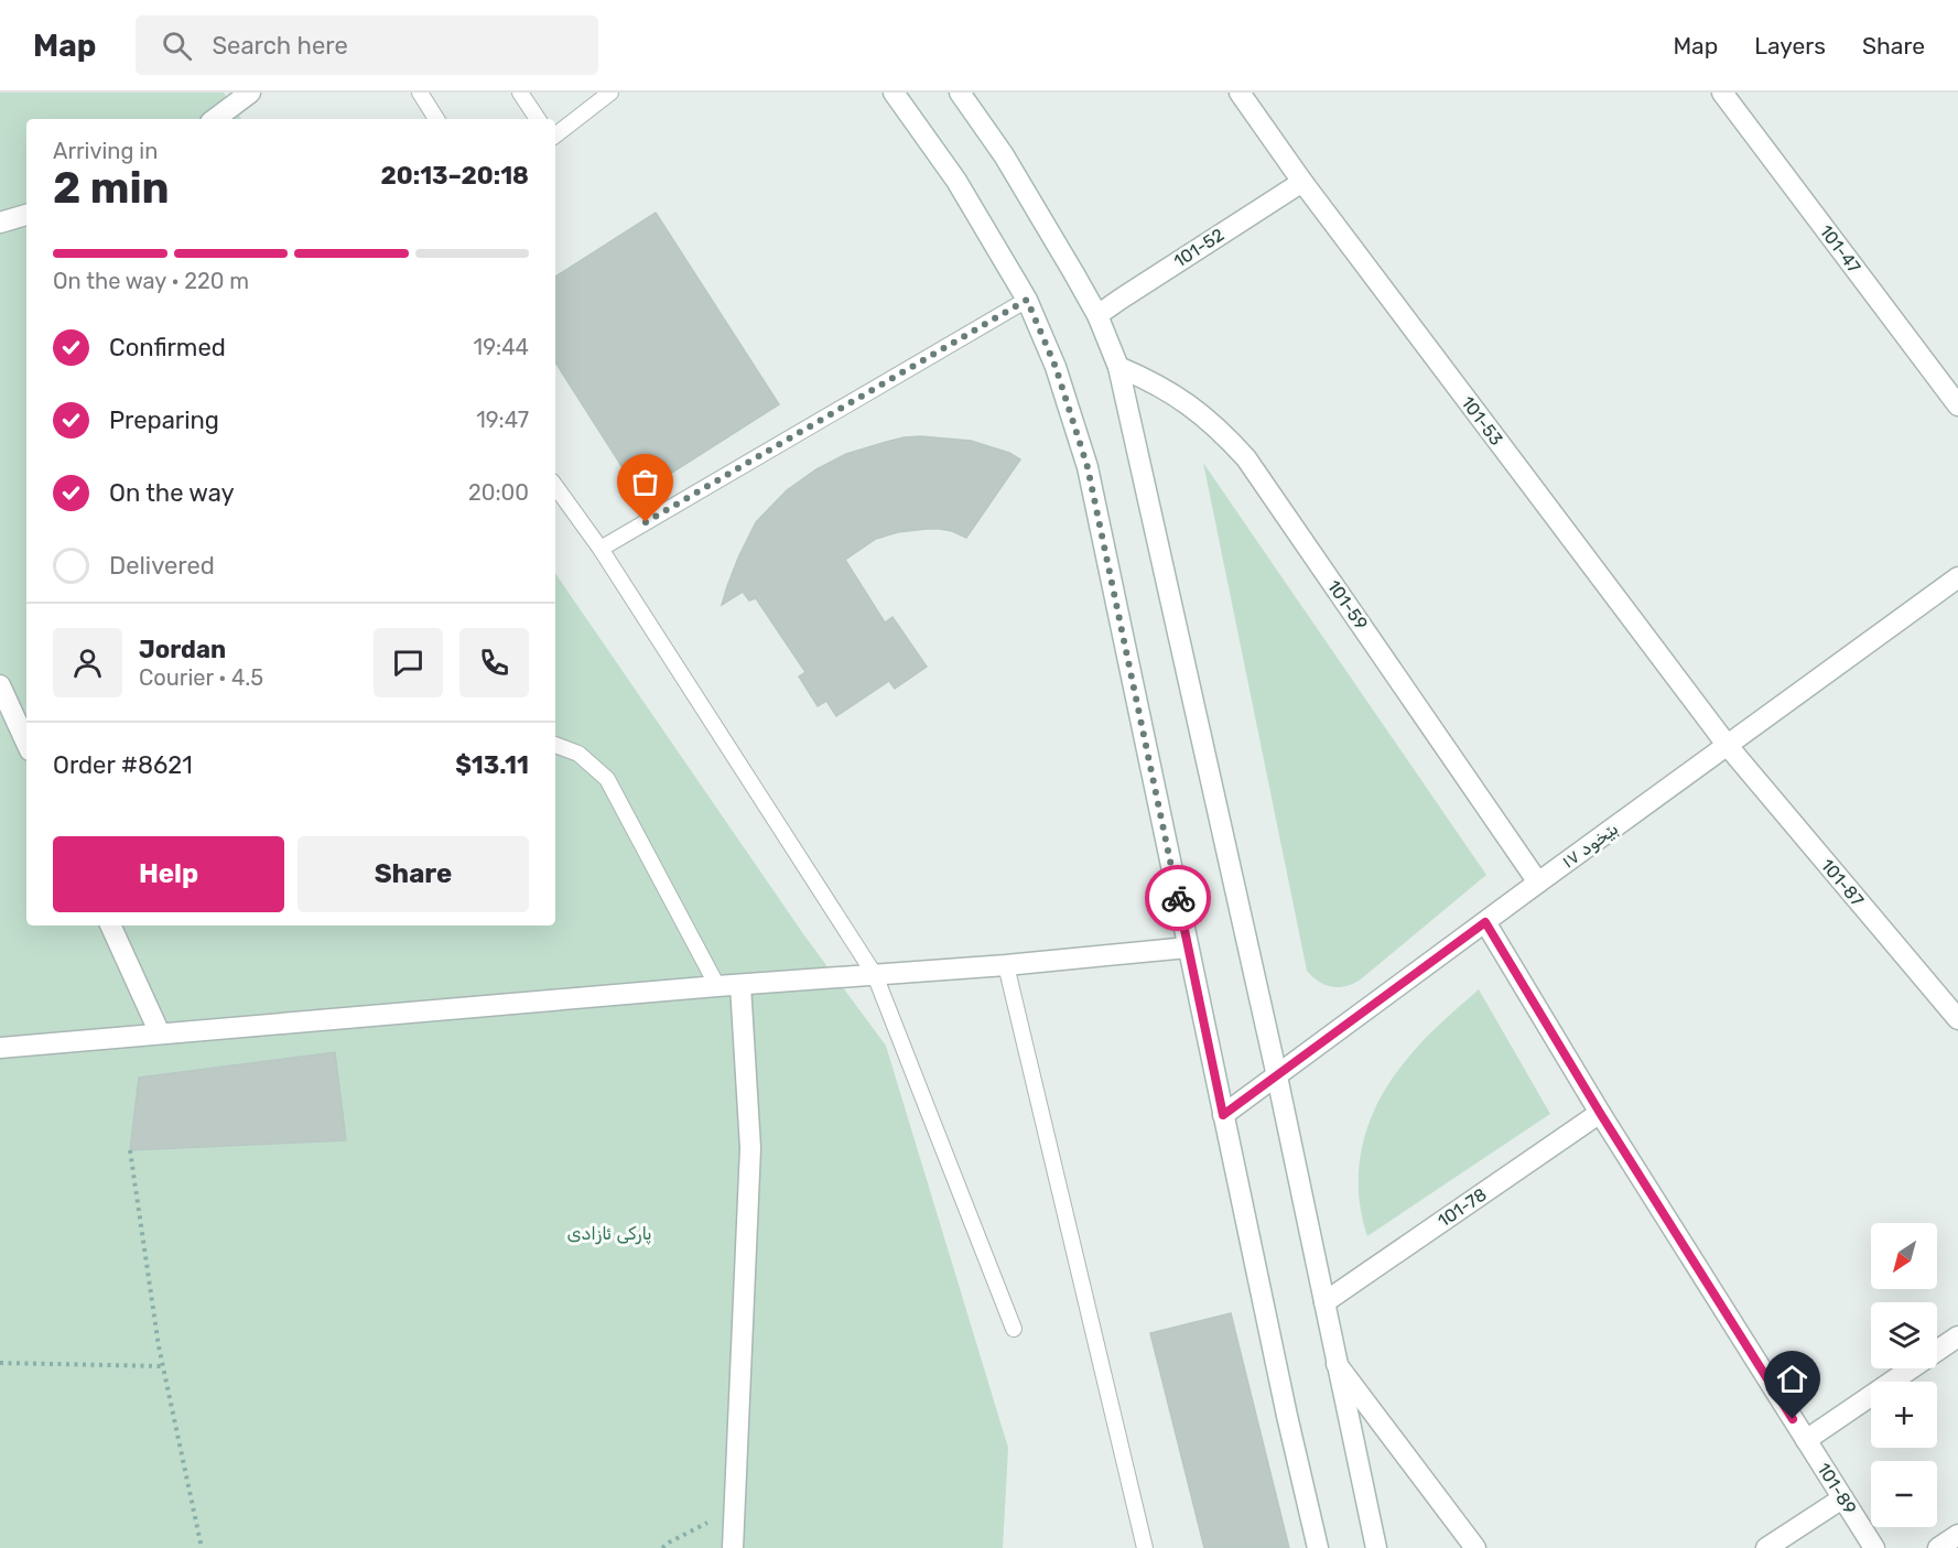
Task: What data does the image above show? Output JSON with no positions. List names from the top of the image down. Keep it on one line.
{"streets":{"street":["101-52","101-47","101-53","101-59","بێخود ١٧","101-87","101-78","101-89"]},"crossings":[["101-52","101-53"],["101-53","بێخود ١٧"],["101-53","101-87"],["101-59","بێخود ١٧"],["بێخود ١٧","101-87"],["بێخود ١٧","101-89"],["101-78","101-89"]],"parks":["پارکی ئازادی"],"north":"bottom left","page":{"header":"Map","search":"Search here","nav":["Map","Layers","Share"],"heading":["2 min","Arriving in","20:13–20:18"],"panel":["Jordan","Courier · 4.5","Order #8621","$13.11"],"bar":"On the way · 220 m","list":[["Confirmed","19:44"],["Preparing","19:47"],["On the way","20:00"],"Delivered"],"buttons":["Help","Share"],"map_buttons":["+","−"]}}
